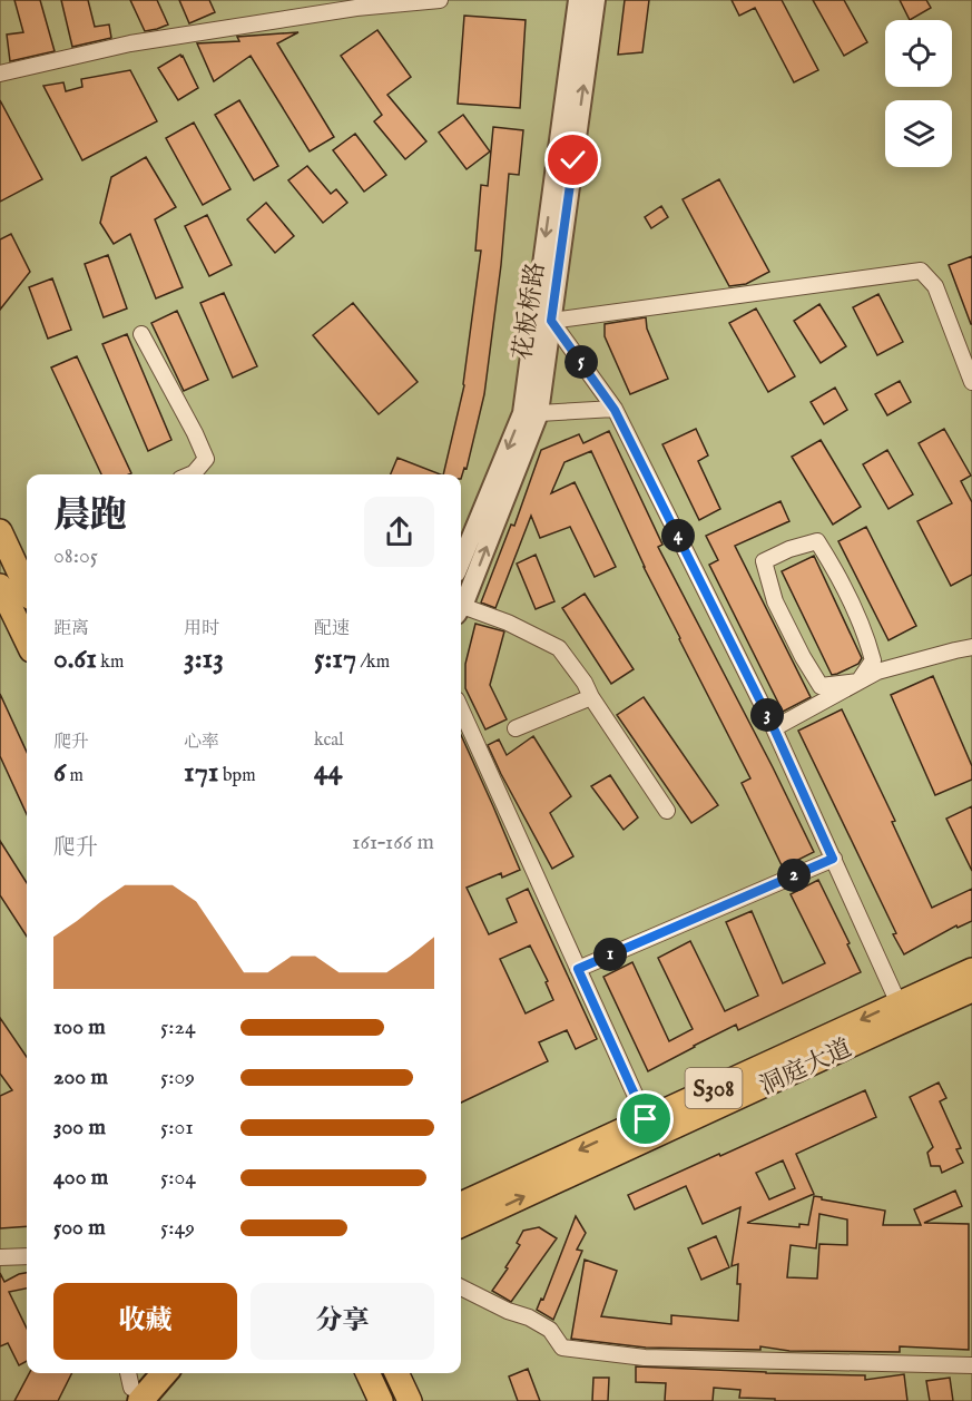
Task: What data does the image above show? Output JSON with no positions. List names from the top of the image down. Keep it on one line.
{"streets":{"main road":["洞庭大道","S308"],"street":["花板桥路"]},"page":{"pins":["5","4","3","2","1"],"heading":["晨跑","08:05"],"stats":[["距离","0.61 km"],["用时","3:13"],["配速","5:17 /km"],["爬升","6 m"],["心率","171 bpm"],["kcal","44"]],"chart":["爬升","161–166 m"],"list":[{"name":"100 m","note":"5:24"},{"name":"200 m","note":"5:09"},{"name":"300 m","note":"5:01"},{"name":"400 m","note":"5:04"},{"name":"500 m","note":"5:49"}],"buttons":["收藏","分享"]}}
